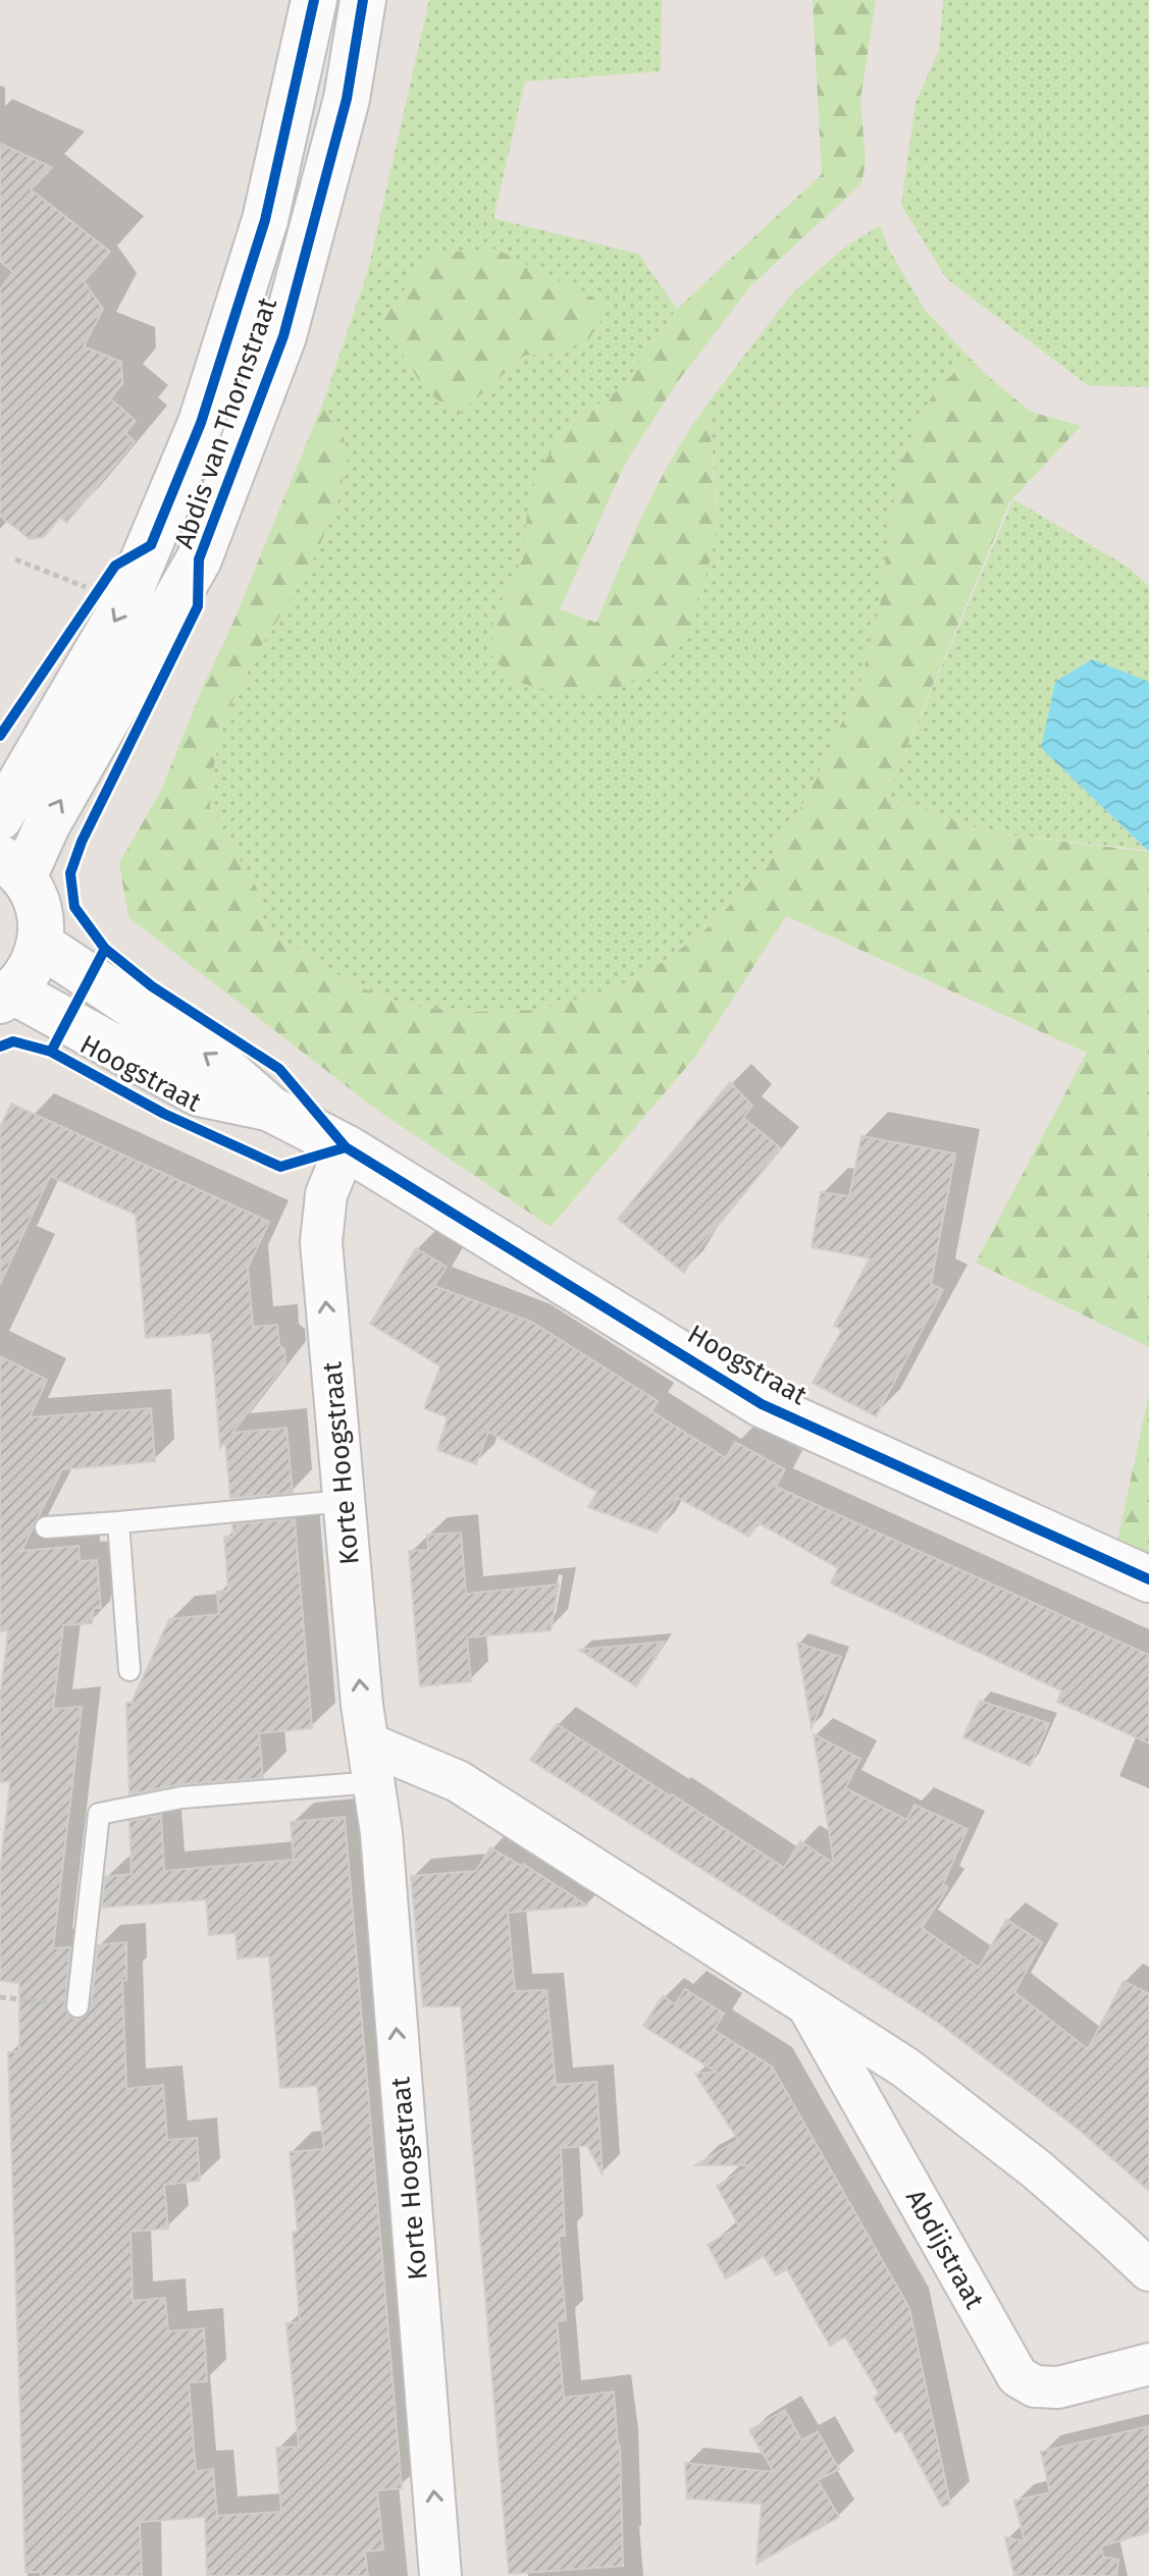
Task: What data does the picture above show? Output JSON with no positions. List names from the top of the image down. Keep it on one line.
{"streets":{"main road":["Abdis van Thornstraat","Hoogstraat"],"street":["Korte Hoogstraat","Abdijstraat"]},"crossings":[["Hoogstraat","Korte Hoogstraat"],["Korte Hoogstraat","Abdijstraat"]],"one_way":["Korte Hoogstraat"]}
